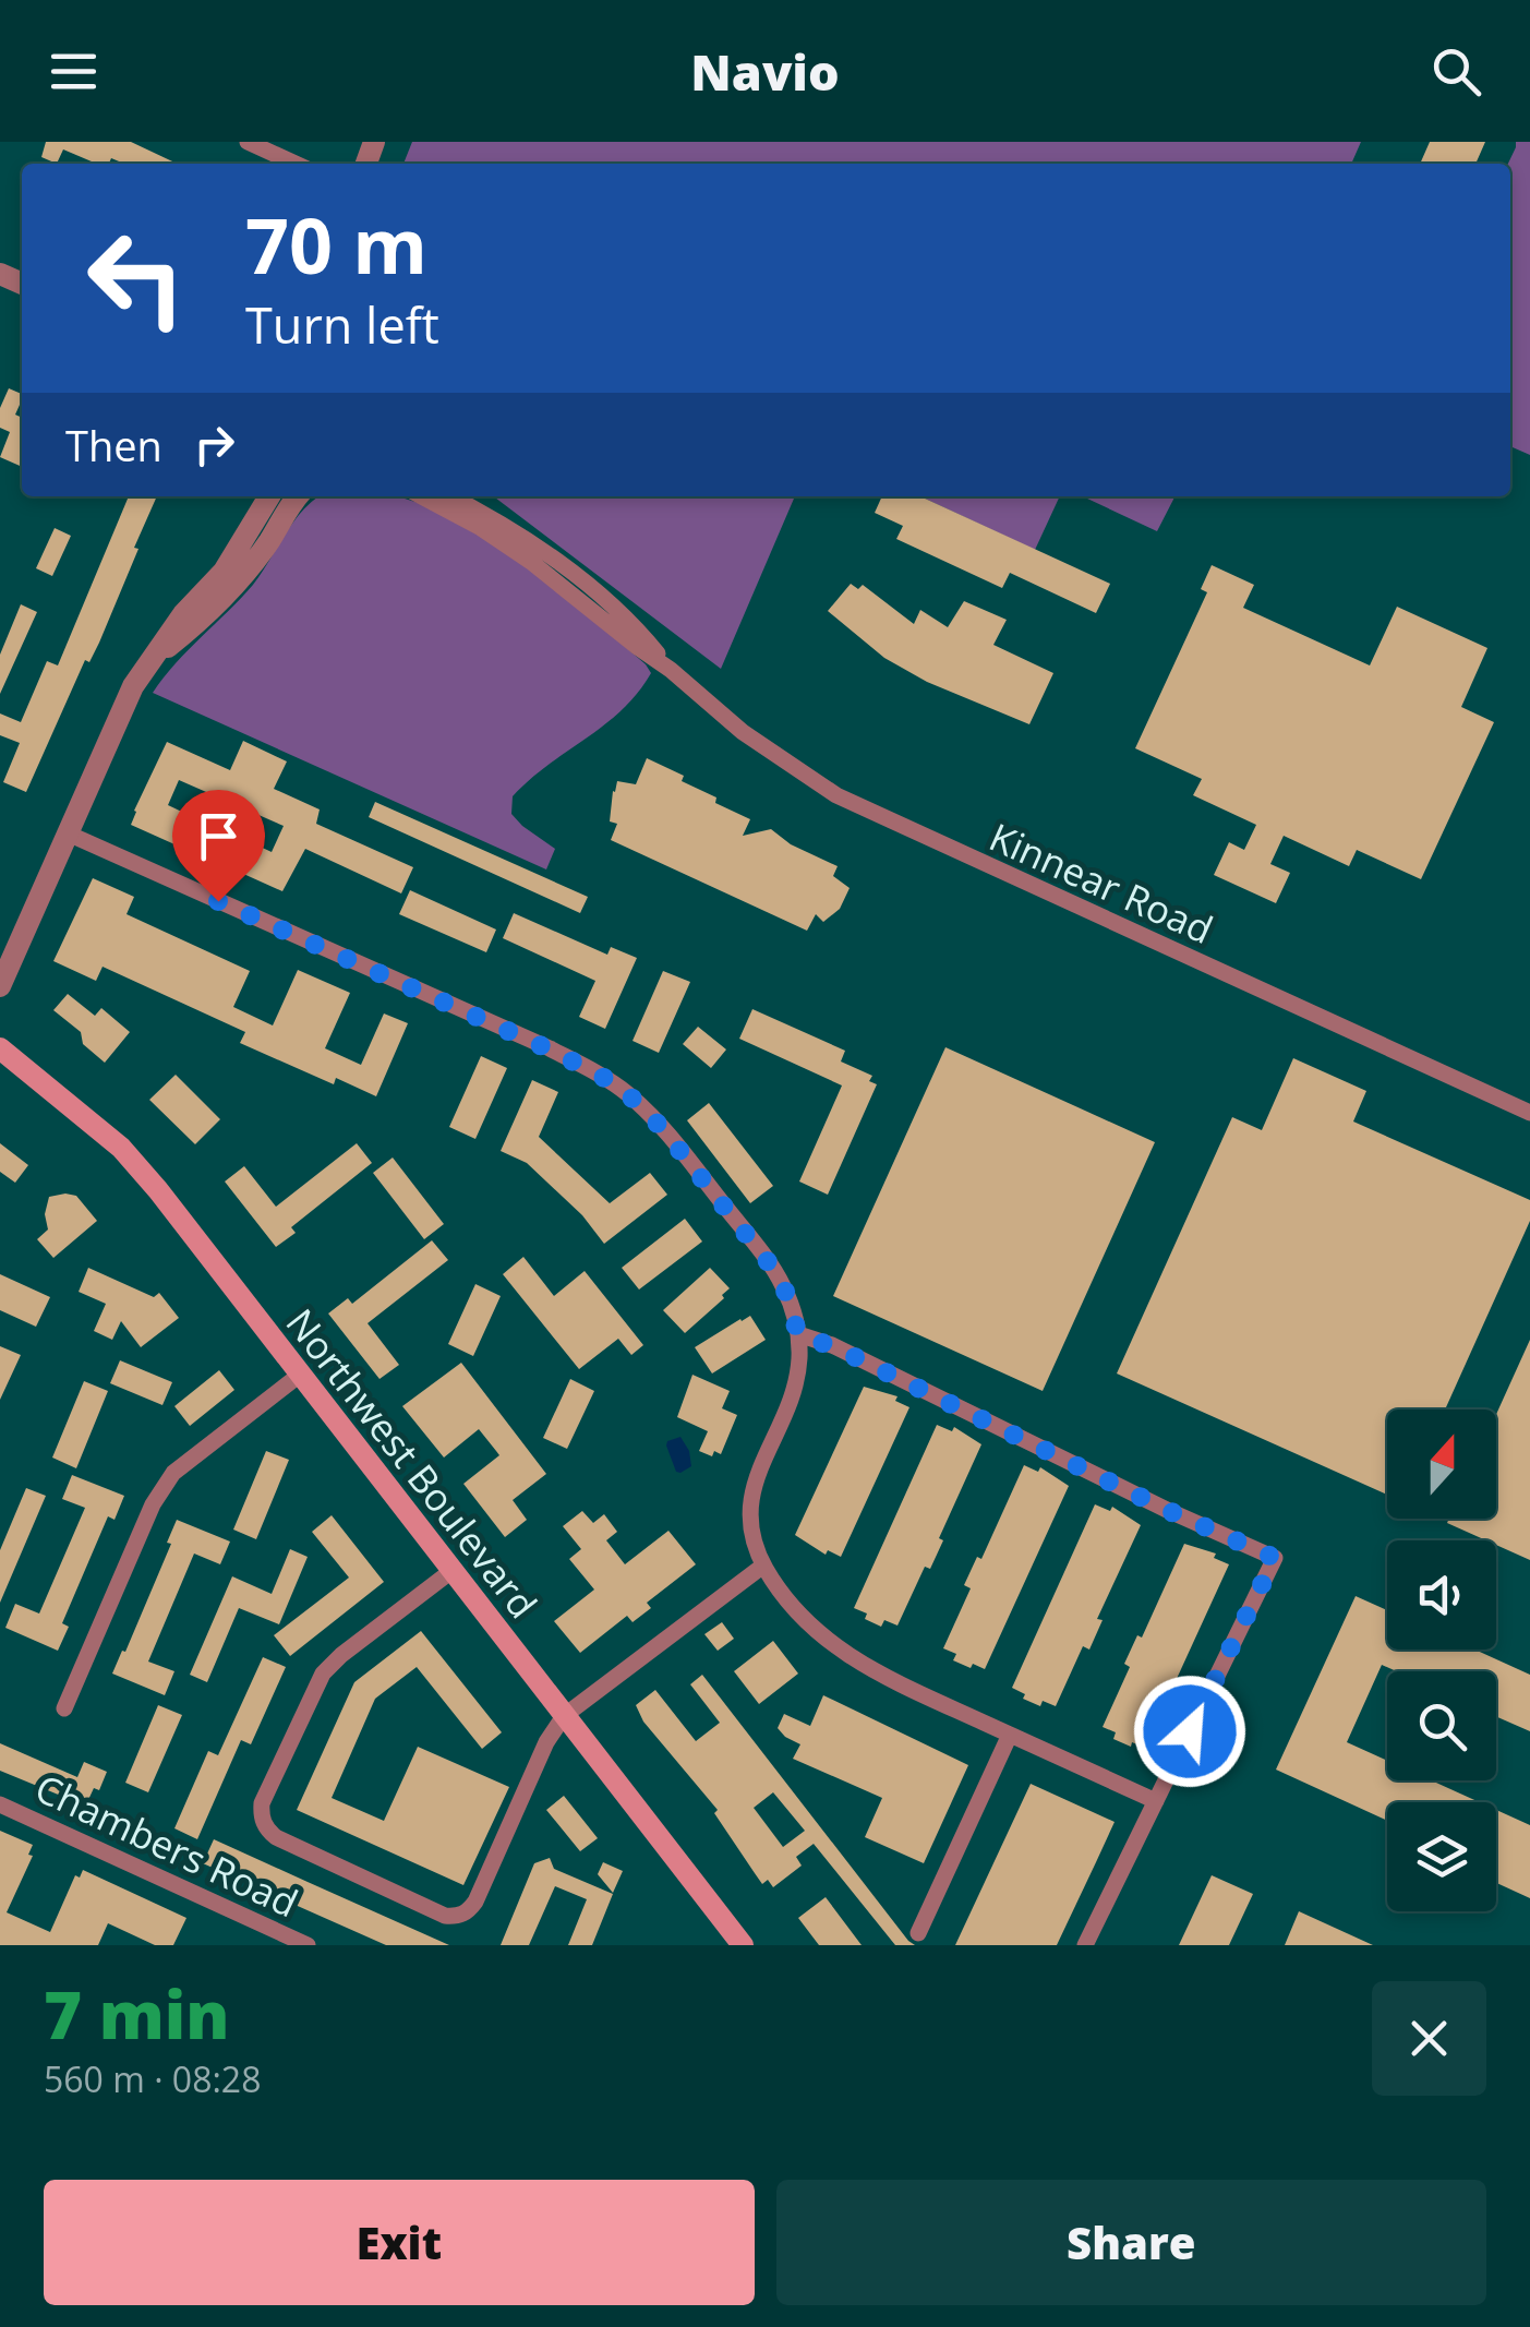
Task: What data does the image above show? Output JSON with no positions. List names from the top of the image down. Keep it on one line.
{"streets":{"main road":["Northwest Boulevard"],"street":["Kinnear Road","Chambers Road"]},"north":"top","page":{"header":"Navio","turn":["70 m","Turn left"],"then":"Then","heading":["7 min","560 m · 08:28"],"buttons":["Exit","Share"]}}
